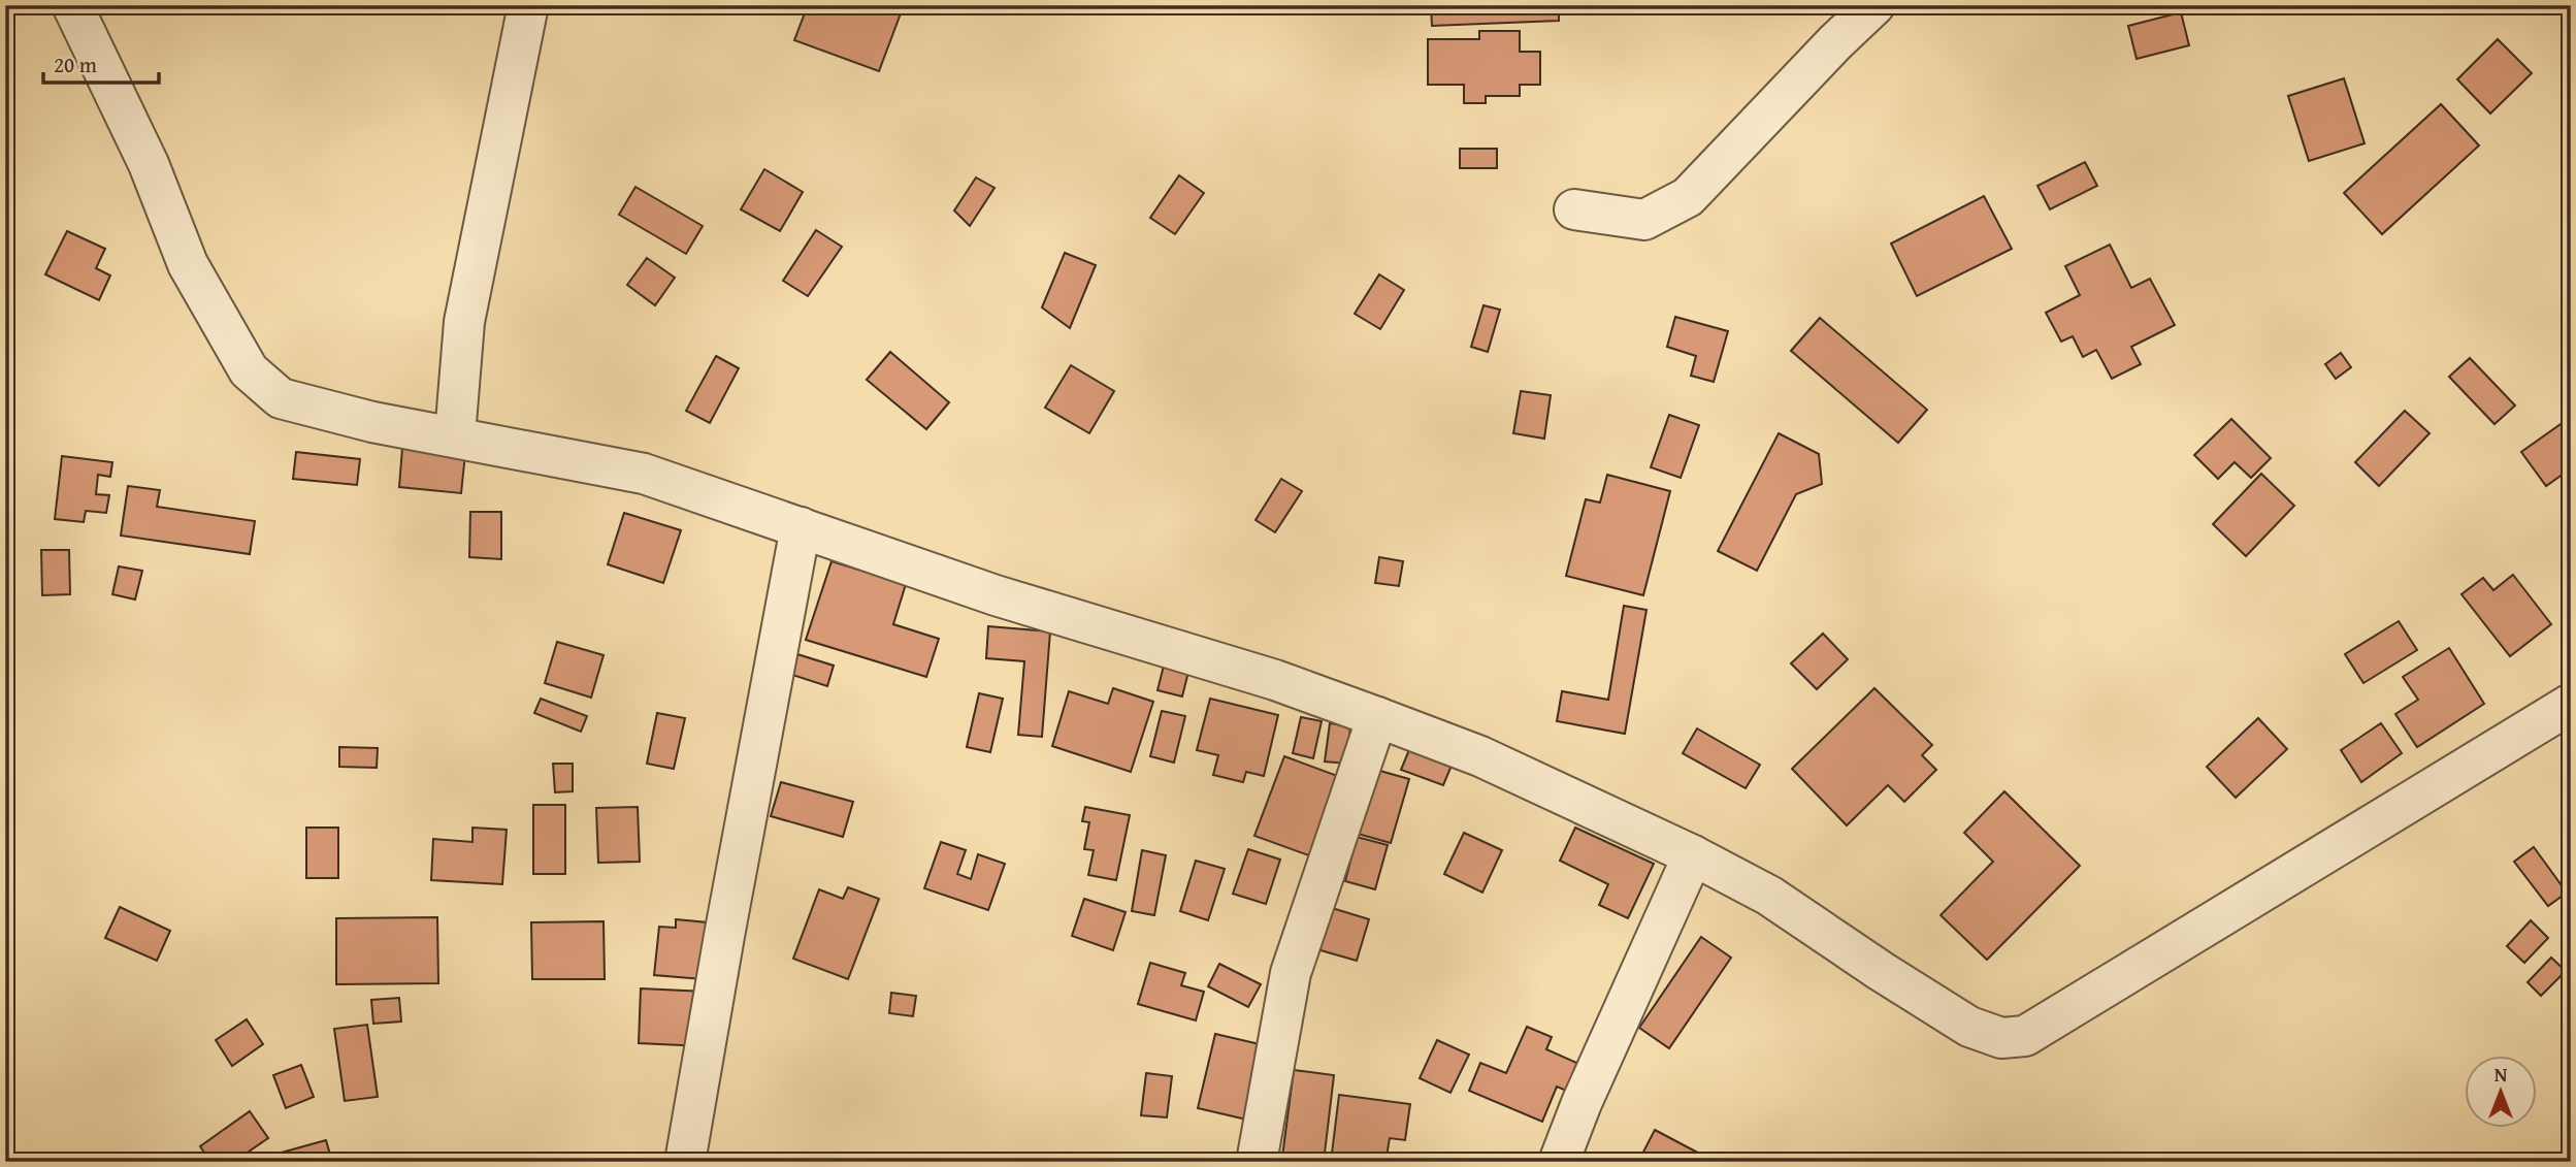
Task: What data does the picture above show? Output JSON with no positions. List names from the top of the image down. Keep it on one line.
{"scale_bar":"20 m","north":"top"}
